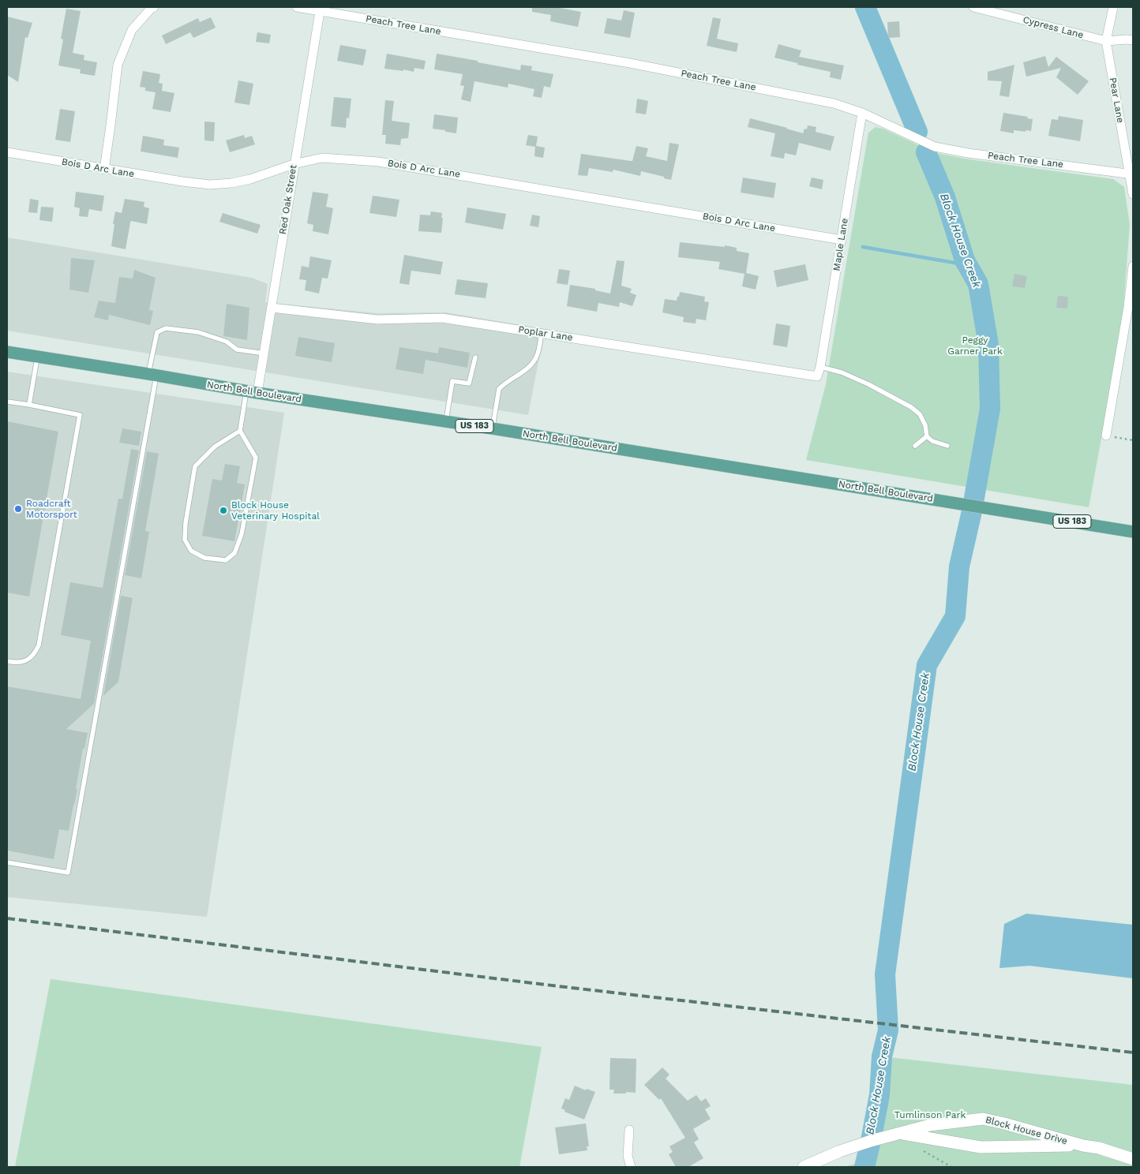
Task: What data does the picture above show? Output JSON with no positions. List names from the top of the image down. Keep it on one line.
{"streets":{"main road":["North Bell Boulevard","US 183"],"street":["Peach Tree Lane","Cypress Lane","Pear Lane","Bois D Arc Lane","Red Oak Street","Maple Lane","Poplar Lane","Block House Drive"]},"crossings":[["Peach Tree Lane","Pear Lane"],["Peach Tree Lane","Red Oak Street"],["Peach Tree Lane","Maple Lane"],["Cypress Lane","Pear Lane"],["Bois D Arc Lane","Red Oak Street"],["Bois D Arc Lane","Maple Lane"],["Red Oak Street","Poplar Lane"],["Red Oak Street","North Bell Boulevard"],["Maple Lane","Poplar Lane"]],"water":["Block House Creek"],"parks":["Peggy Garner Park","Tumlinson Park"],"places":["Roadcraft Motorsport","Block House Veterinary Hospital"]}
